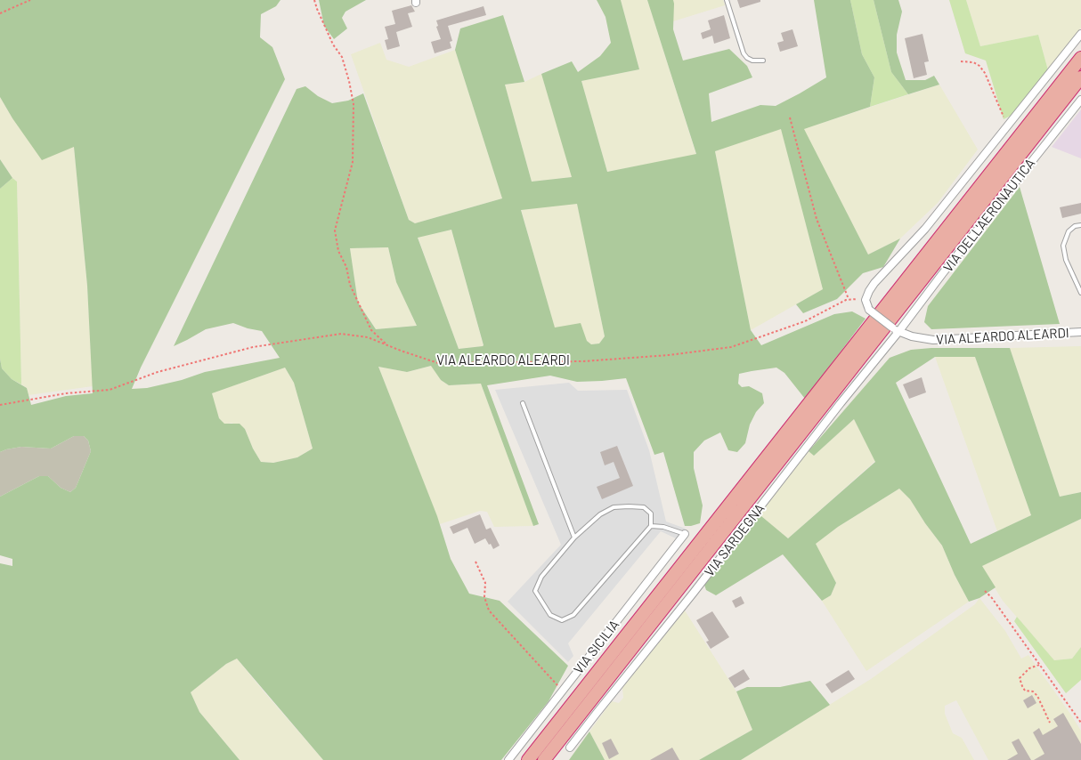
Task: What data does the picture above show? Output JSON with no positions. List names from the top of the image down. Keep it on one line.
{"streets":{"street":["VIA DELL'AERONAUTICA","VIA ALEARDO ALEARDI","VIA SARDEGNA","VIA SICILIA"]},"crossings":[["VIA DELL'AERONAUTICA","VIA ALEARDO ALEARDI"],["VIA DELL'AERONAUTICA","VIA SARDEGNA"],["VIA ALEARDO ALEARDI","VIA SARDEGNA"]]}
